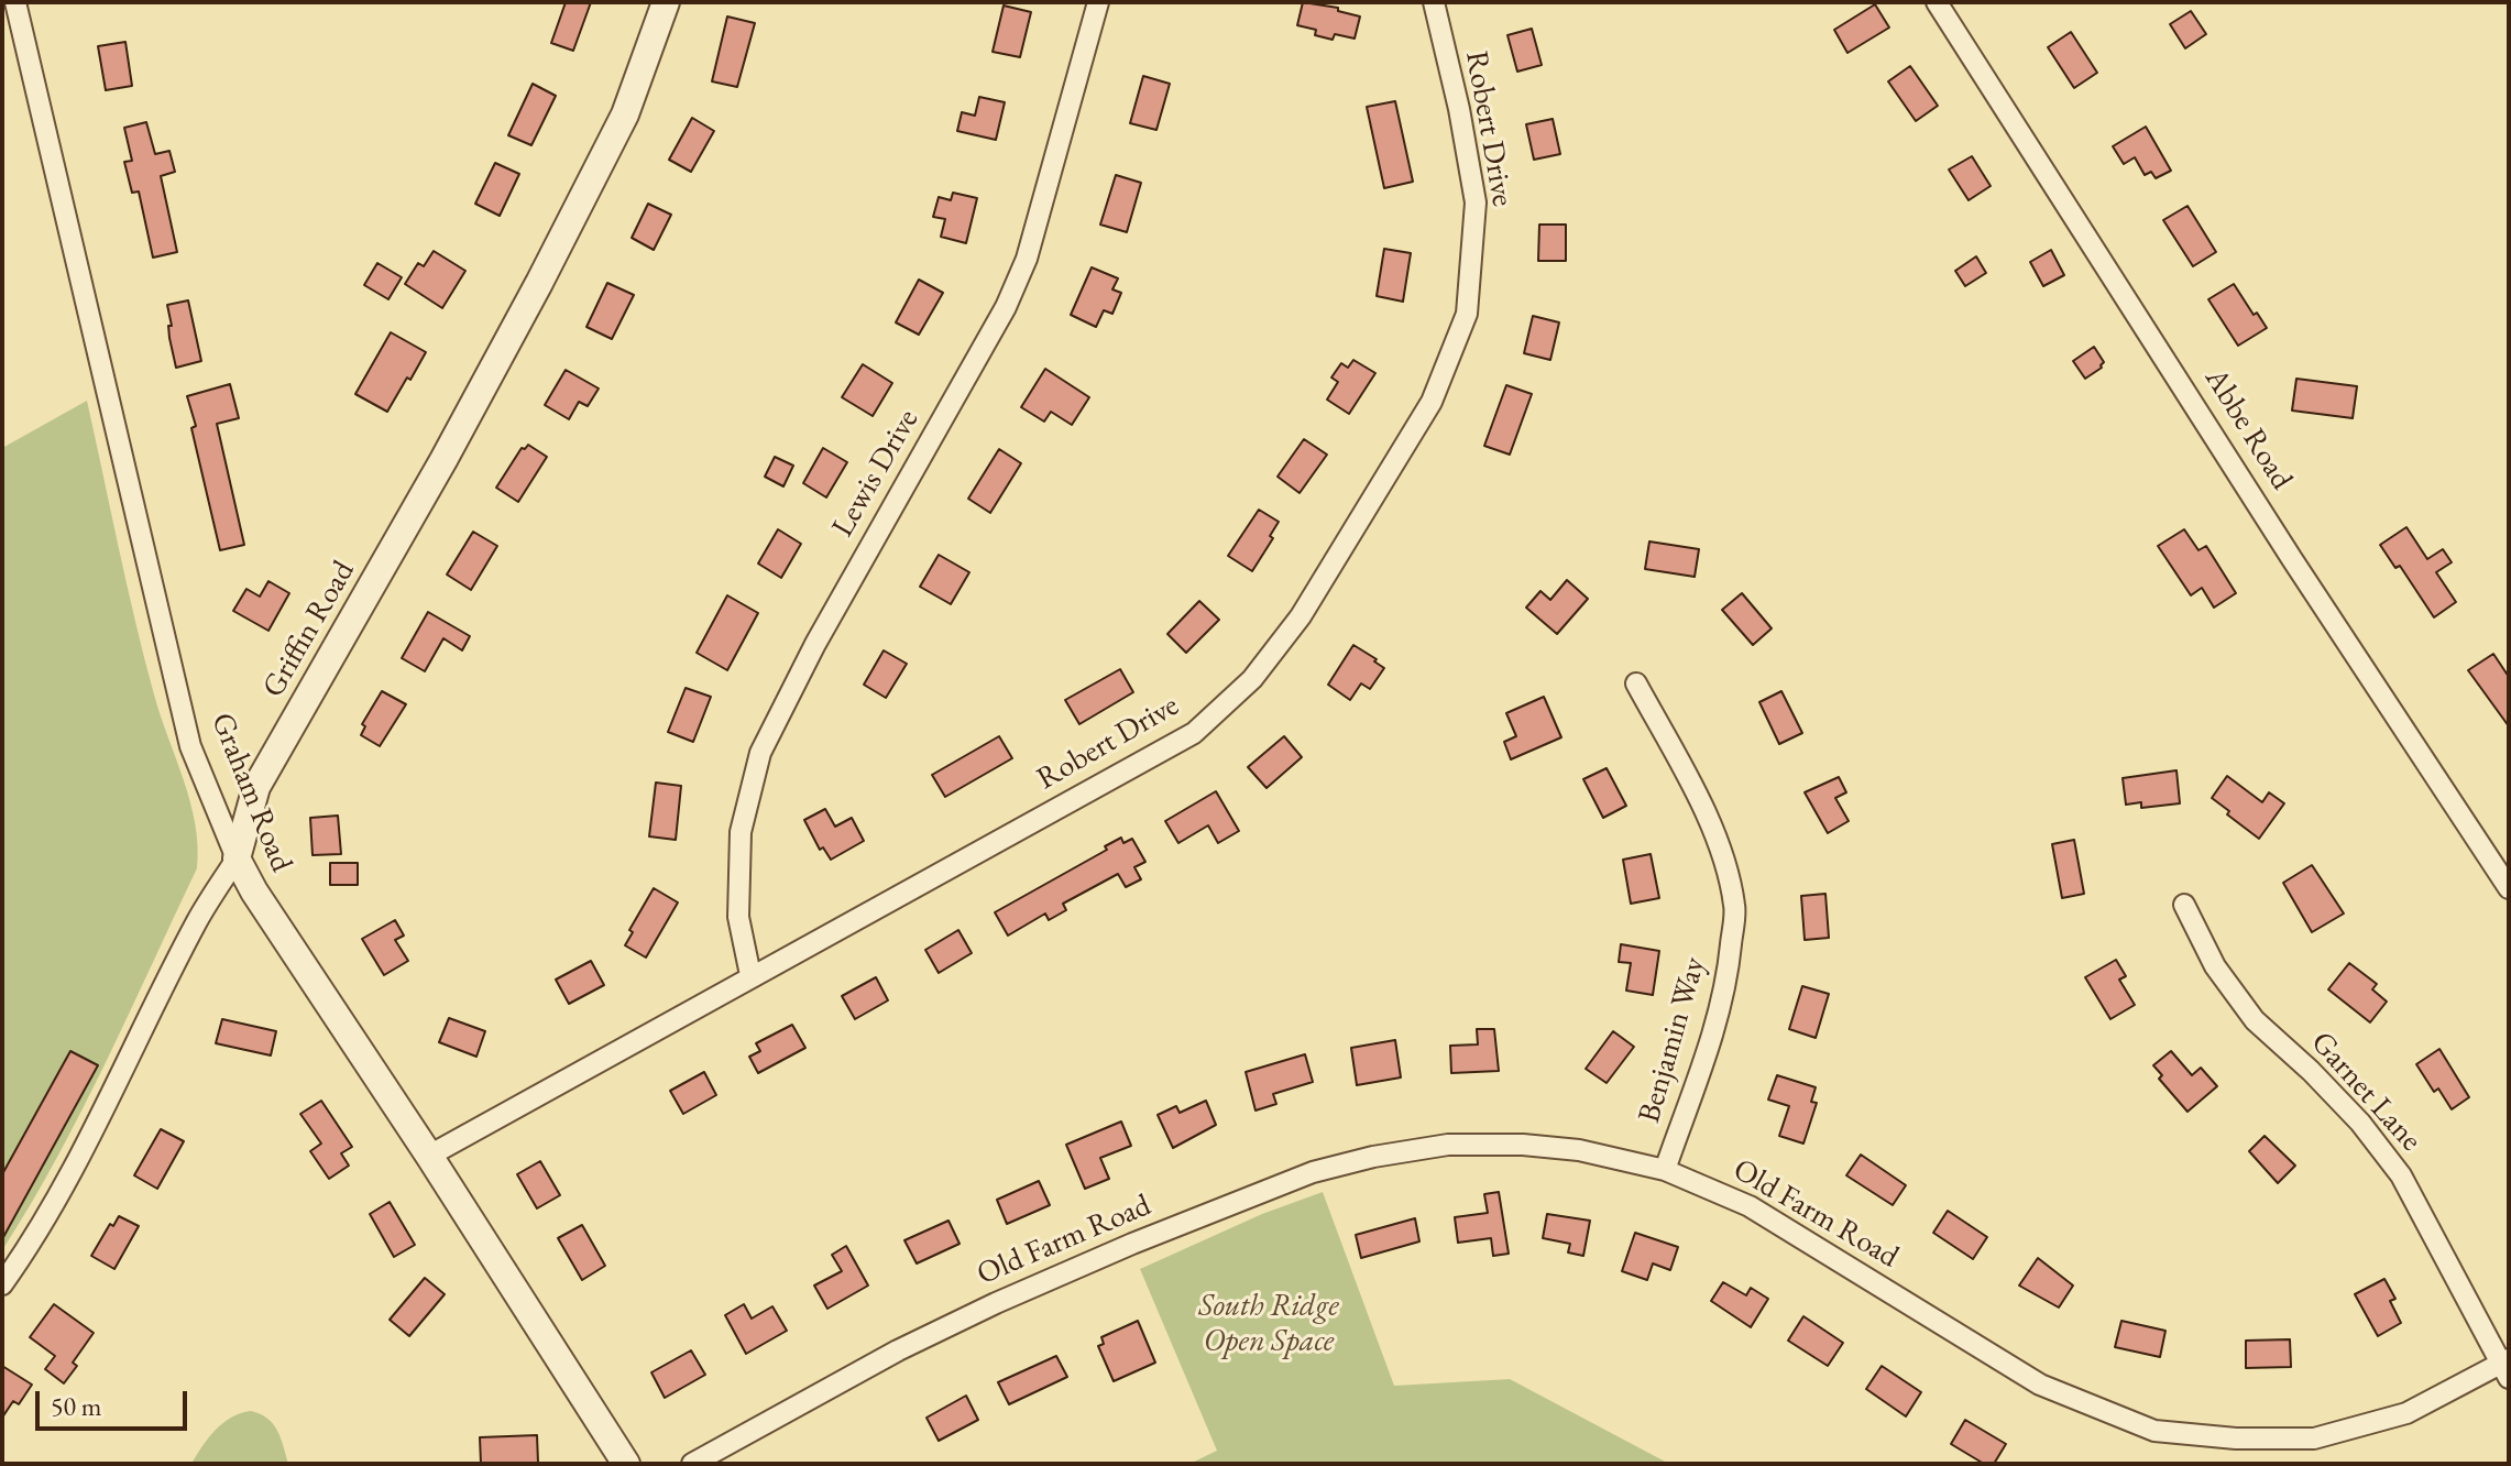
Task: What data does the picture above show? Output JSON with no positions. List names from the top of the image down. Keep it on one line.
{"streets":{"street":["Robert Drive","Abbe Road","Lewis Drive","Griffin Road","Graham Road","Benjamin Way","Garnet Lane","Old Farm Road"]},"crossings":[["Robert Drive","Lewis Drive"],["Robert Drive","Graham Road"],["Griffin Road","Graham Road"],["Benjamin Way","Old Farm Road"],["Garnet Lane","Old Farm Road"]],"parks":["South Ridge Open Space"],"scale_bar":"50 m"}
